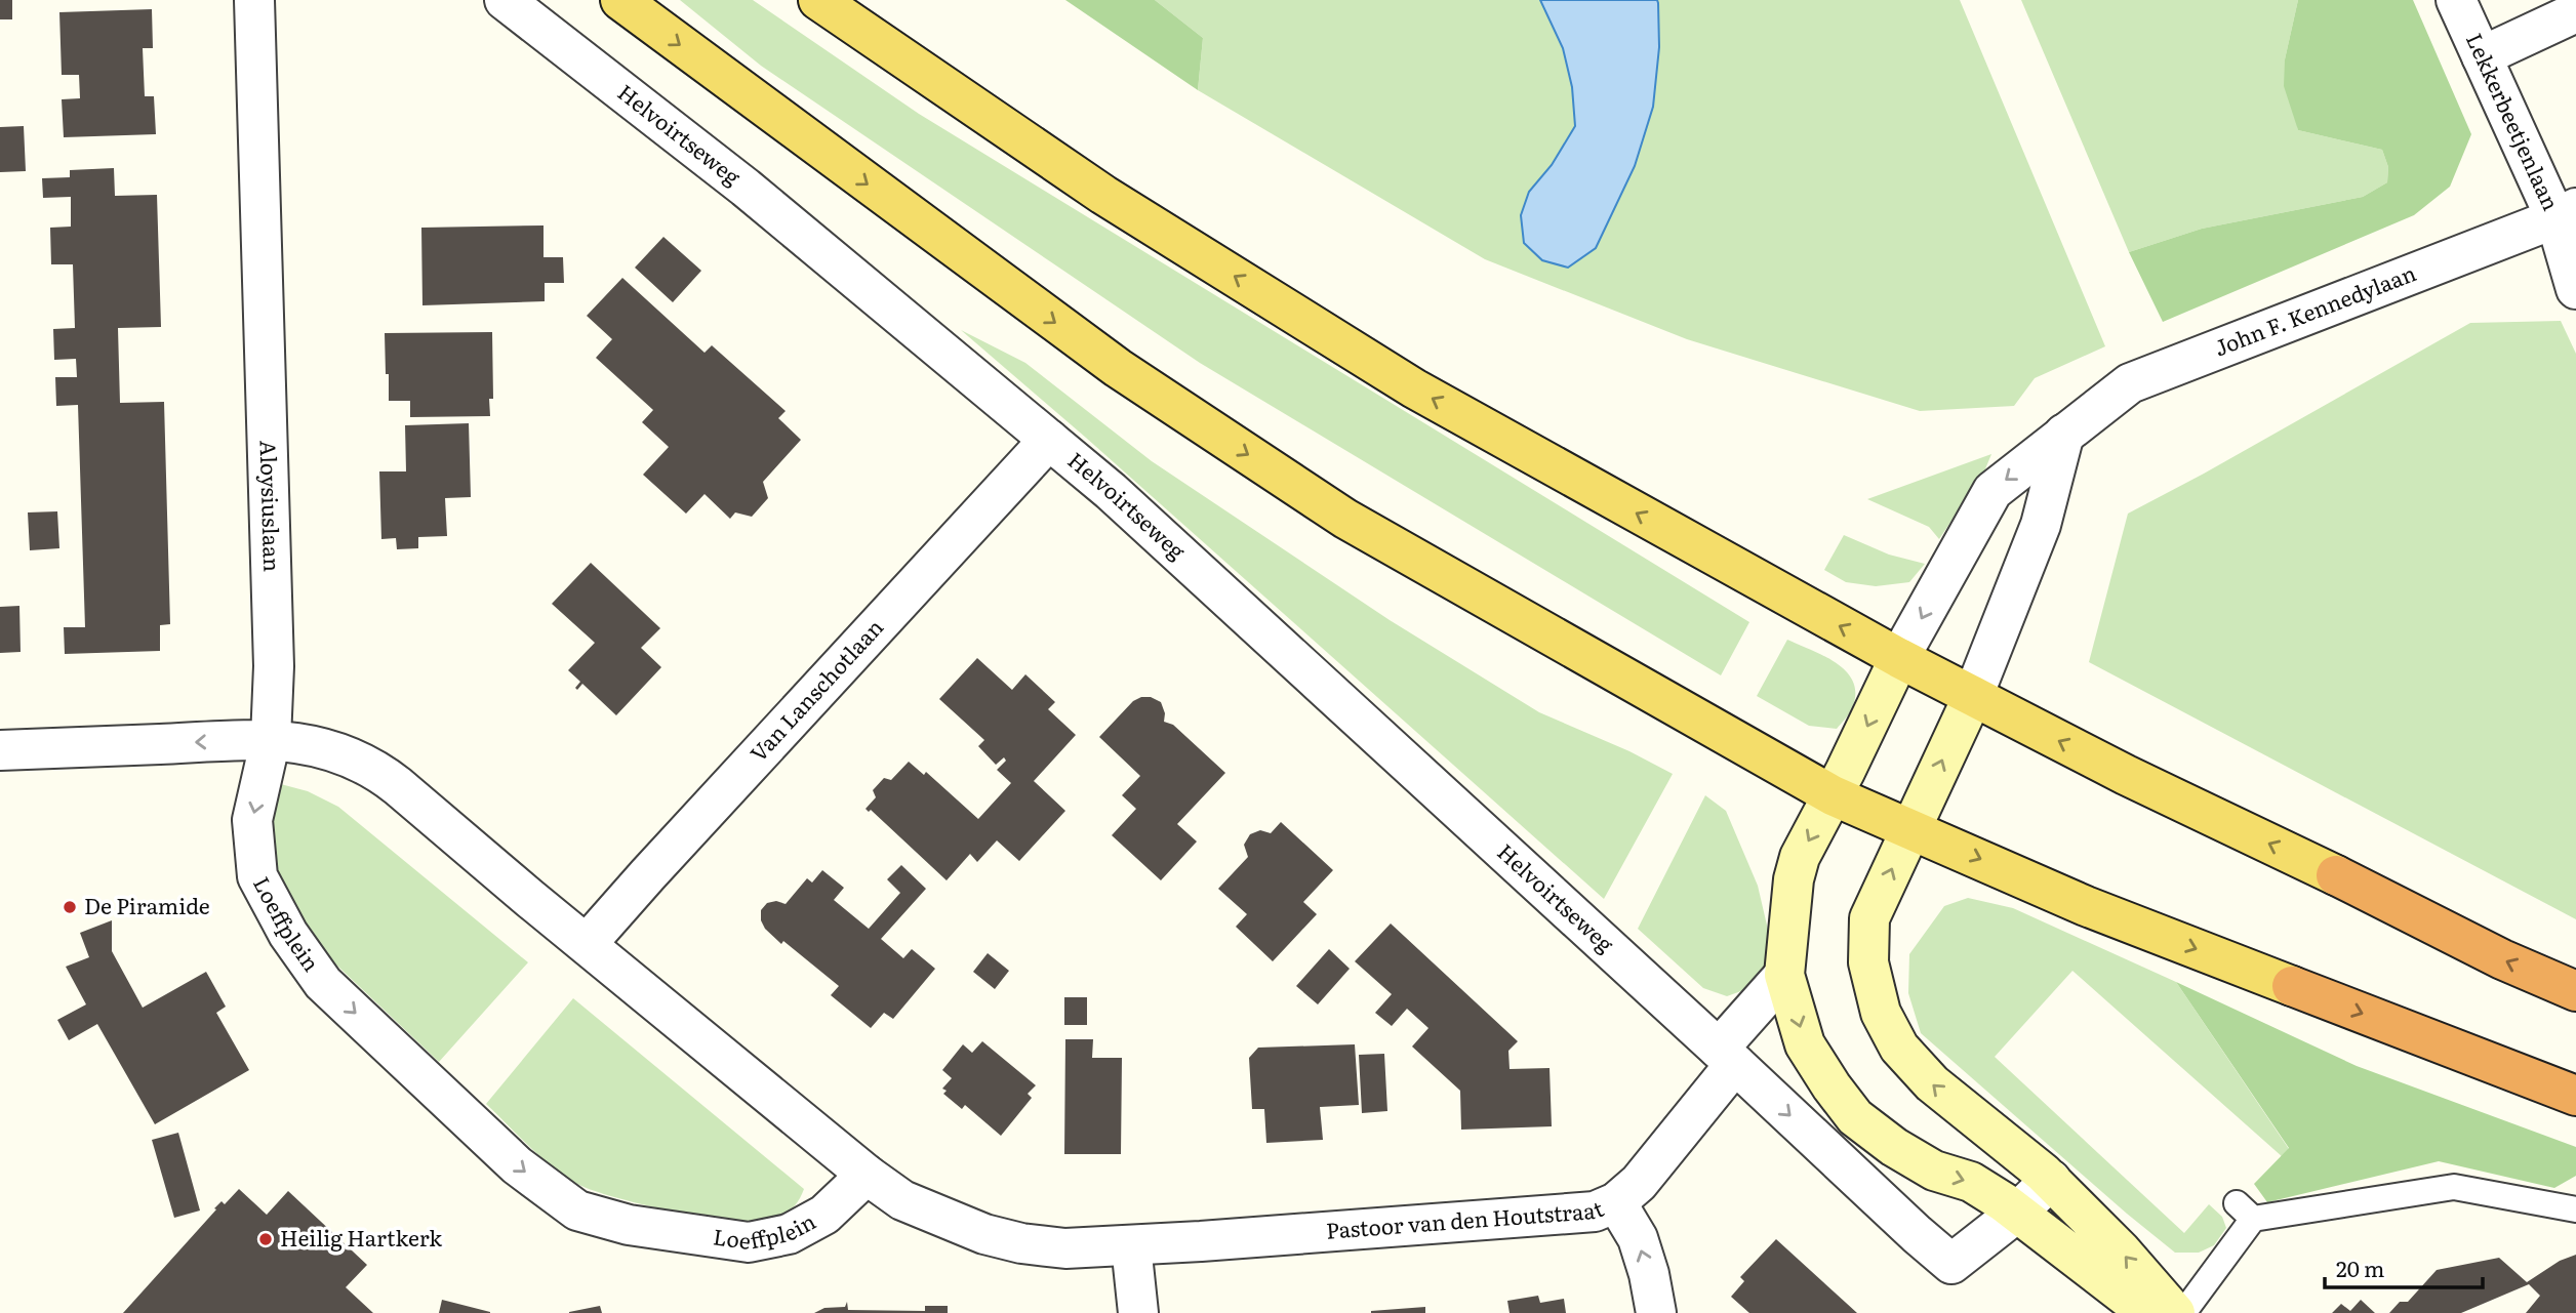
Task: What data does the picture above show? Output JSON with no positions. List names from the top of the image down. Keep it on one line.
{"streets":{"street":["Lekkerbeetjenlaan","Helvoirtseweg","John F. Kennedylaan","Aloysiuslaan","Van Lanschotlaan","Loeffplein","Pastoor van den Houtstraat"]},"crossings":[["Lekkerbeetjenlaan","John F. Kennedylaan"],["Helvoirtseweg","Van Lanschotlaan"],["Helvoirtseweg","Pastoor van den Houtstraat"],["Aloysiuslaan","Loeffplein"]],"places":["De Piramide","Heilig Hartkerk"],"scale_bar":"20 m"}
